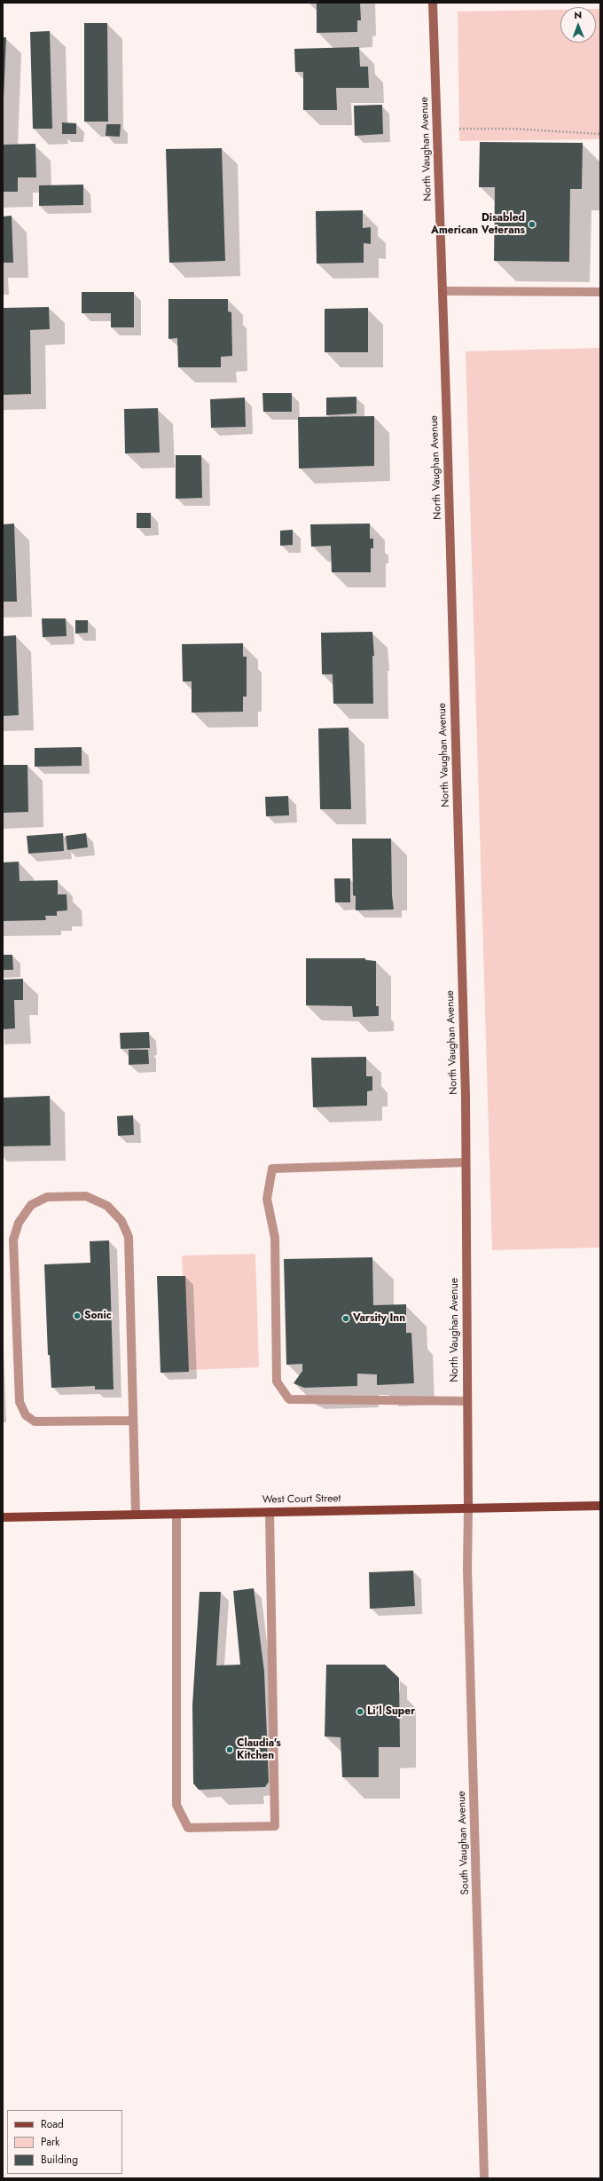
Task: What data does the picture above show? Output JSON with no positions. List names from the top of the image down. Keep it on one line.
{"streets":{"main road":["West Court Street"],"street":["North Vaughan Avenue","South Vaughan Avenue"]},"crossings":[["North Vaughan Avenue","West Court Street"],["North Vaughan Avenue","South Vaughan Avenue"],["West Court Street","South Vaughan Avenue"]],"places":["Disabled American Veterans","Sonic","Varsity Inn","Li’l Super","Claudia's Kitchen"],"legend":["Road","Park","Building"],"north":"top"}
